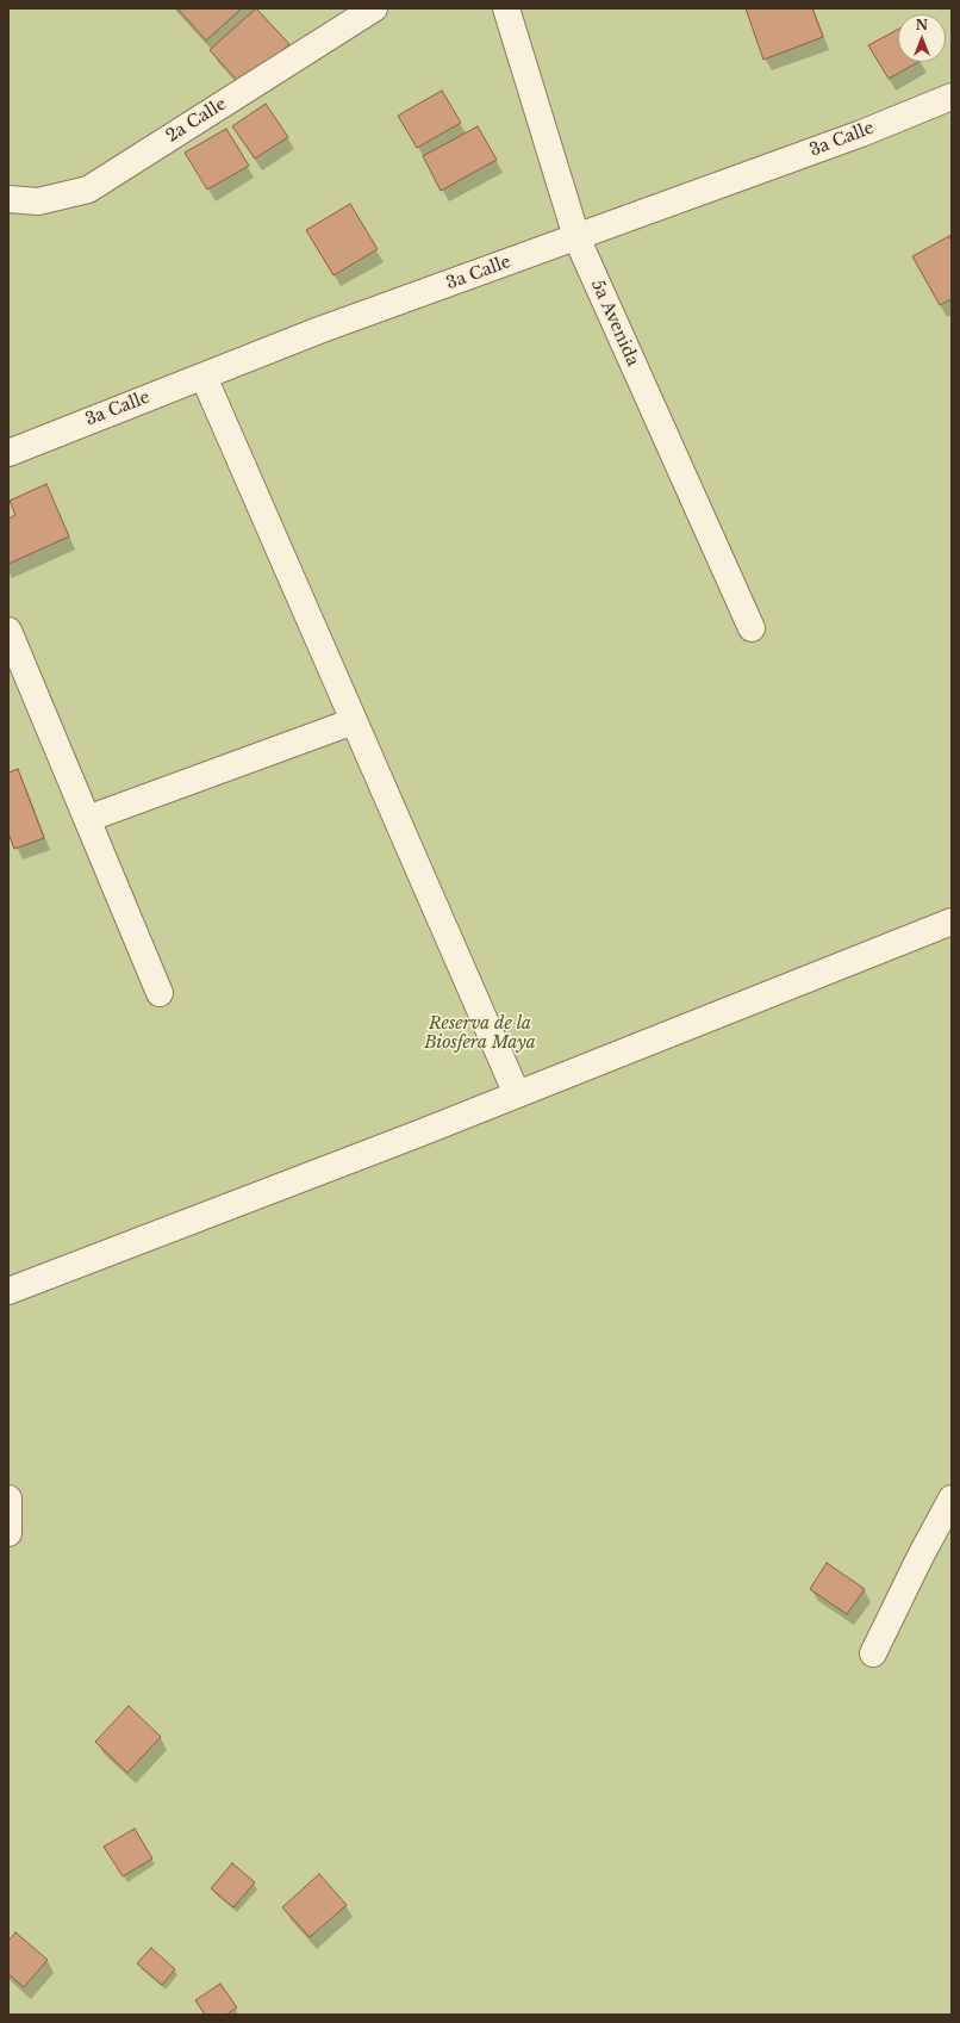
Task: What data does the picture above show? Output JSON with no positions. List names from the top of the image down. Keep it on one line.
{"streets":{"street":["2a Calle","3a Calle","5a Avenida"]},"crossings":[["3a Calle","5a Avenida"]],"parks":["Reserva de la Biosfera Maya"],"north":"top"}
